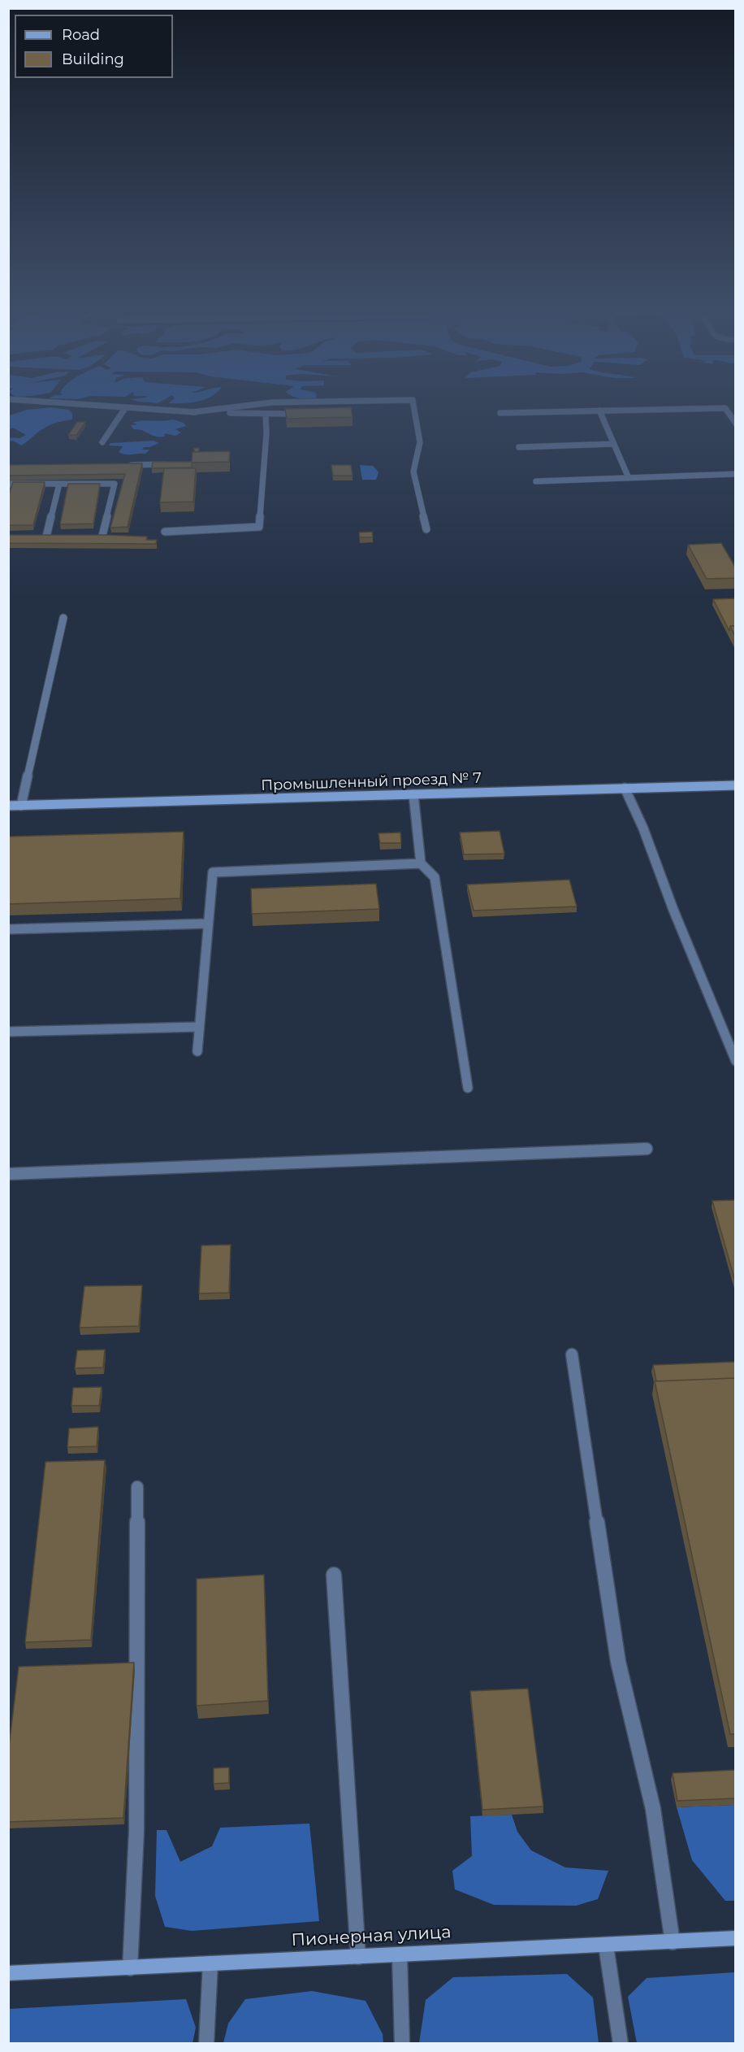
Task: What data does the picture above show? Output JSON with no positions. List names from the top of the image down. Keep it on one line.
{"streets":{"street":["Промышленный проезд № 7","Пионерная улица"]},"legend":["Road","Building"]}
